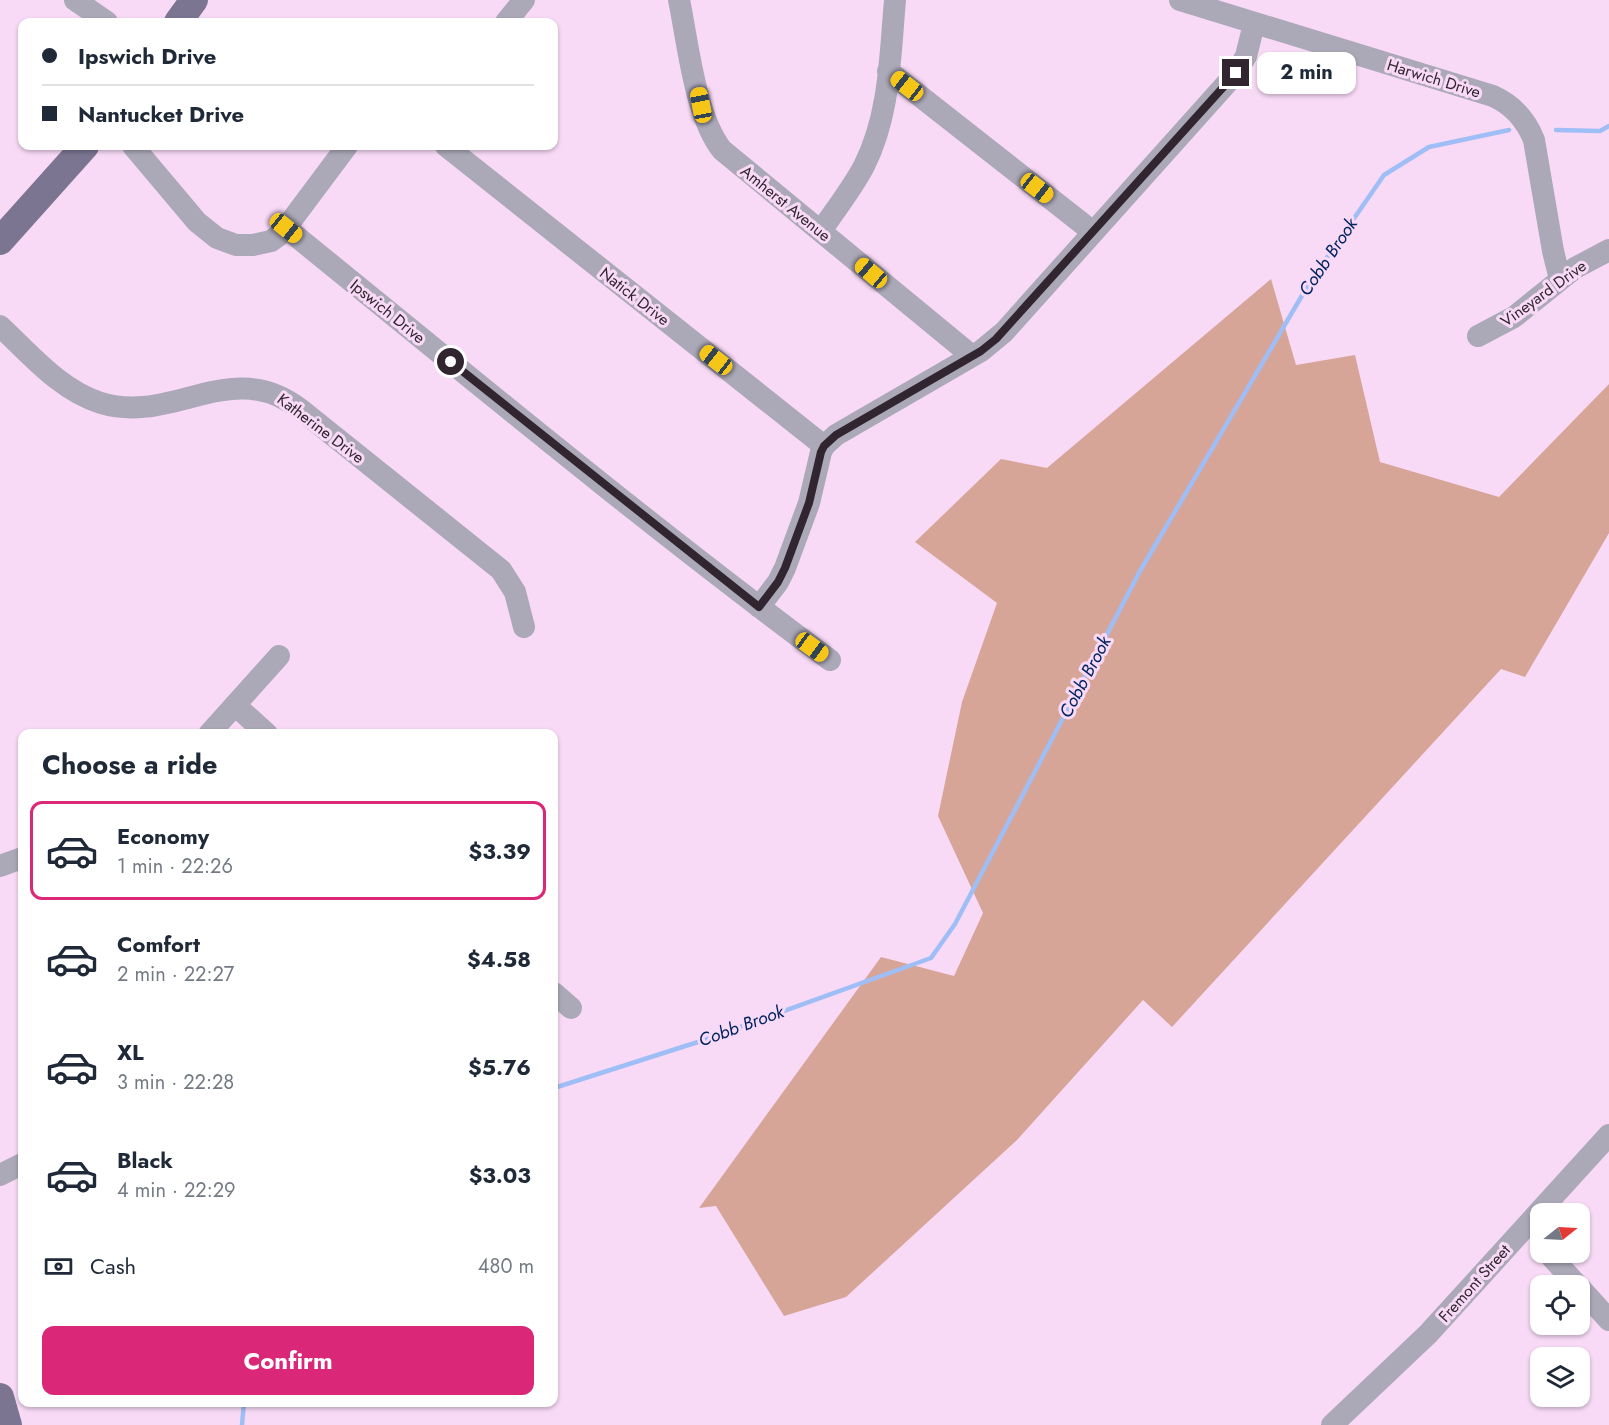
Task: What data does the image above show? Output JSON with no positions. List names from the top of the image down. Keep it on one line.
{"streets":{"street":["Harwich Drive","Amherst Avenue","Vineyard Drive","Natick Drive","Ipswich Drive","Katherine Drive","Fremont Street"]},"crossings":[["Harwich Drive","Vineyard Drive"]],"water":["Cobb Brook"],"north":"right","page":{"banner":["Ipswich Drive","Nantucket Drive"],"bubble":"2 min","heading":"Choose a ride","list":[{"name":"Economy","note":"1 min · 22:26","value":"$3.39"},{"name":"Comfort","note":"2 min · 22:27","value":"$4.58"},{"name":"XL","note":"3 min · 22:28","value":"$5.76"},{"name":"Black","note":"4 min · 22:29","value":"$3.03"}],"pay":["Cash","480 m"],"buttons":"Confirm"}}
